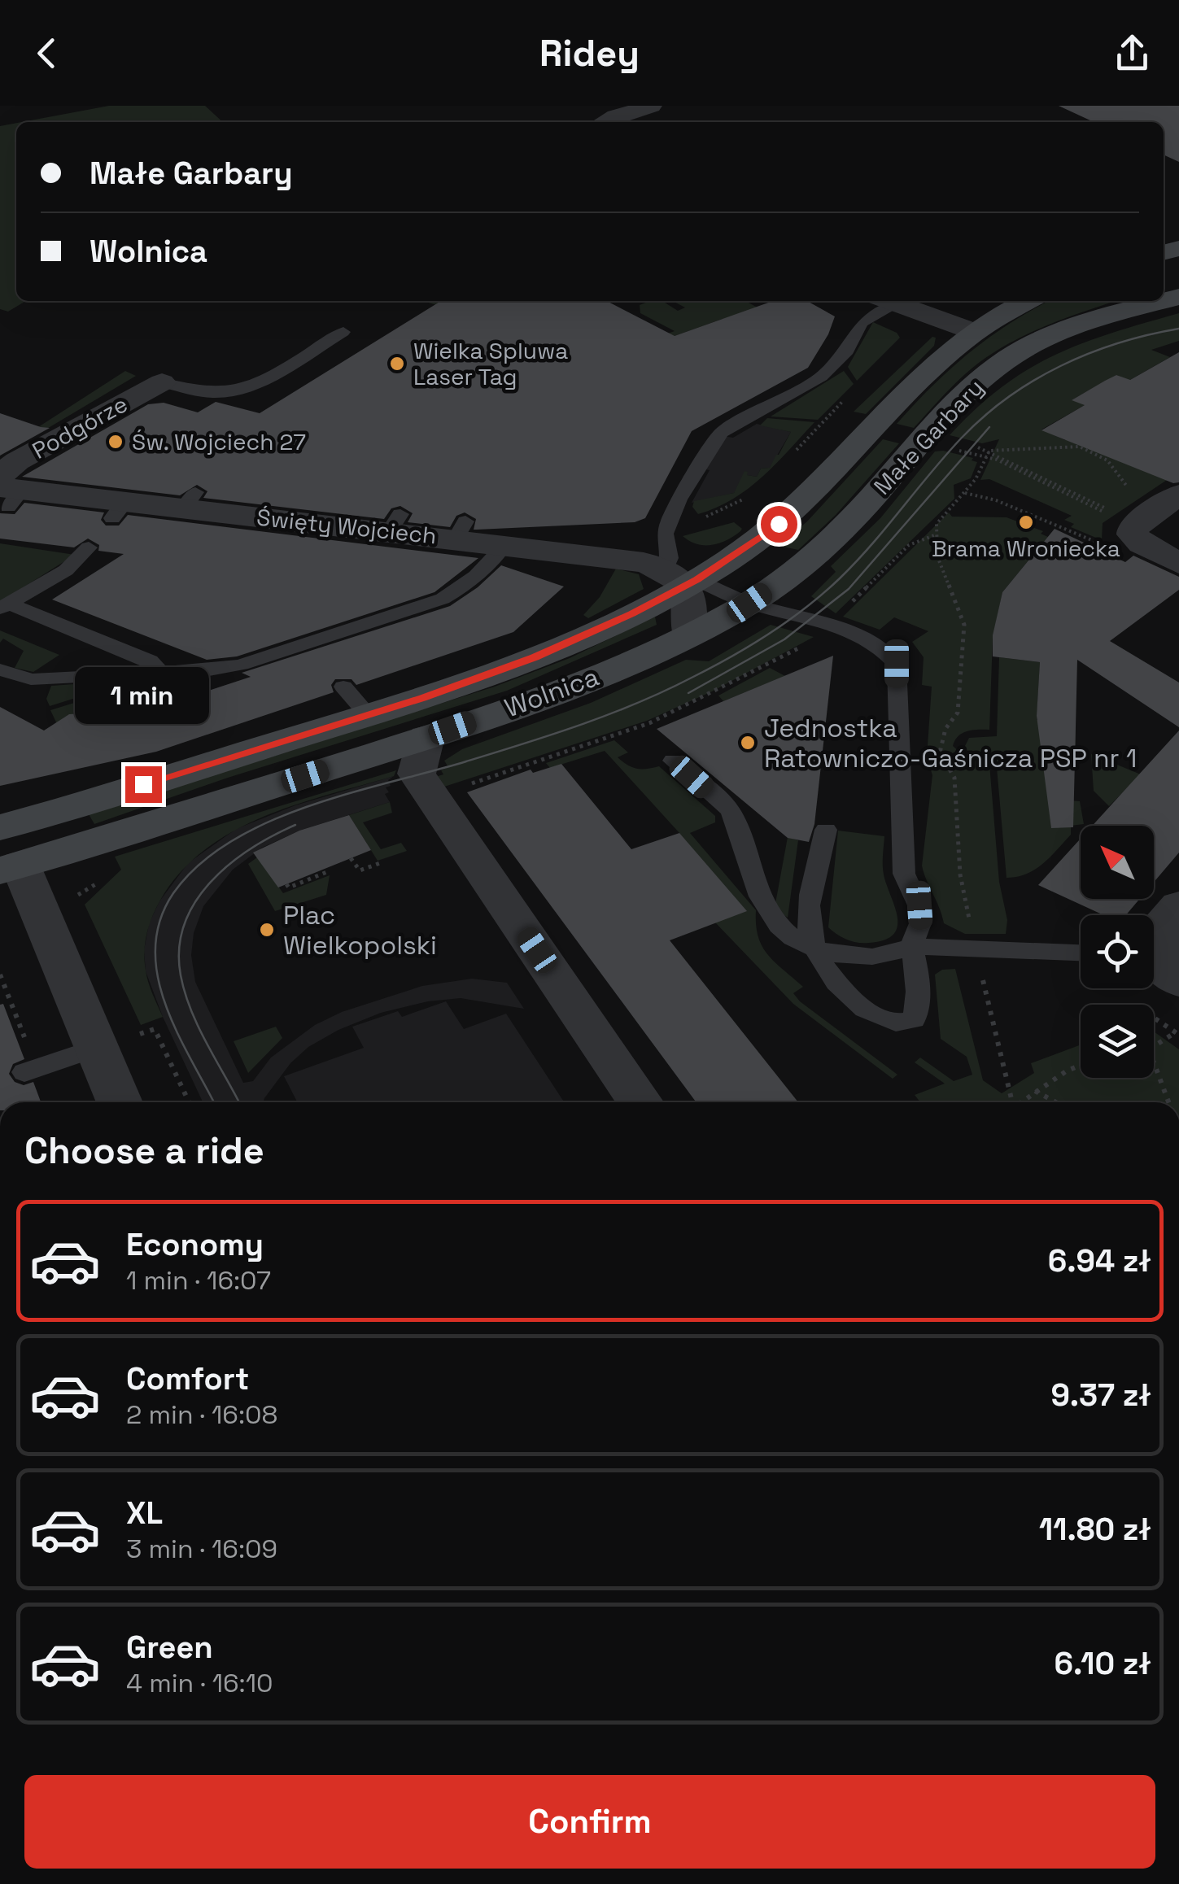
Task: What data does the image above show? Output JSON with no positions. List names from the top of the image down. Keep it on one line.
{"streets":{"street":["Podgórze","Małe Garbary","Święty Wojciech","Wolnica"]},"crossings":[["Podgórze","Święty Wojciech"],["Małe Garbary","Święty Wojciech"],["Małe Garbary","Wolnica"],["Święty Wojciech","Wolnica"]],"places":["Wielka Spluwa Laser Tag","Św. Wojciech 27","Brama Wroniecka","Jednostka Ratowniczo-Gaśnicza PSP nr 1","Plac Wielkopolski"],"north":"top left","page":{"header":"Ridey","banner":["Małe Garbary","Wolnica"],"bubble":"1 min","heading":"Choose a ride","list":[{"name":"Economy","note":"1 min · 16:07","value":"6.94 zł"},{"name":"Comfort","note":"2 min · 16:08","value":"9.37 zł"},{"name":"XL","note":"3 min · 16:09","value":"11.80 zł"},{"name":"Green","note":"4 min · 16:10","value":"6.10 zł"}],"buttons":"Confirm"}}
